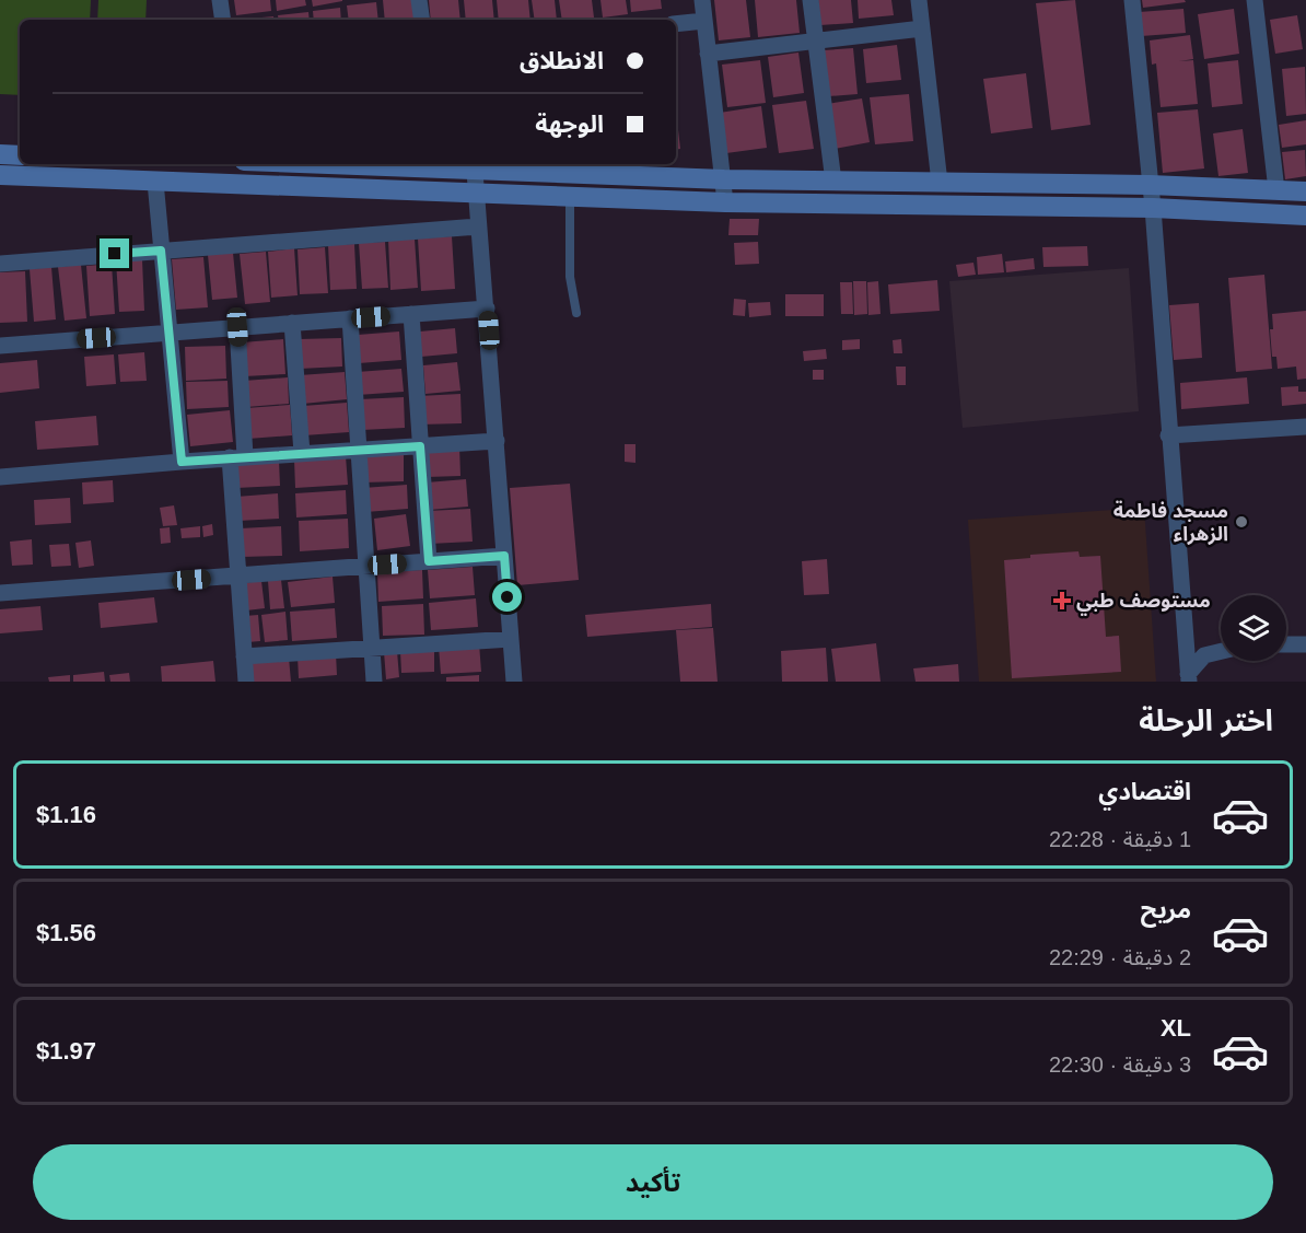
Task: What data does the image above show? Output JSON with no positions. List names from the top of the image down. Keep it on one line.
{"places":{"other":["مسجد فاطمة الزهراء"],"health":["مستوصف طبي"]},"page":{"banner":["الانطلاق","الوجهة"],"heading":"اختر الرحلة","list":[{"name":"اقتصادي","note":"1 دقيقة · 22:28","value":"$1.16"},{"name":"مريح","note":"2 دقيقة · 22:29","value":"$1.56"},{"name":"XL","note":"3 دقيقة · 22:30","value":"$1.97"}],"buttons":"تأكيد"}}
